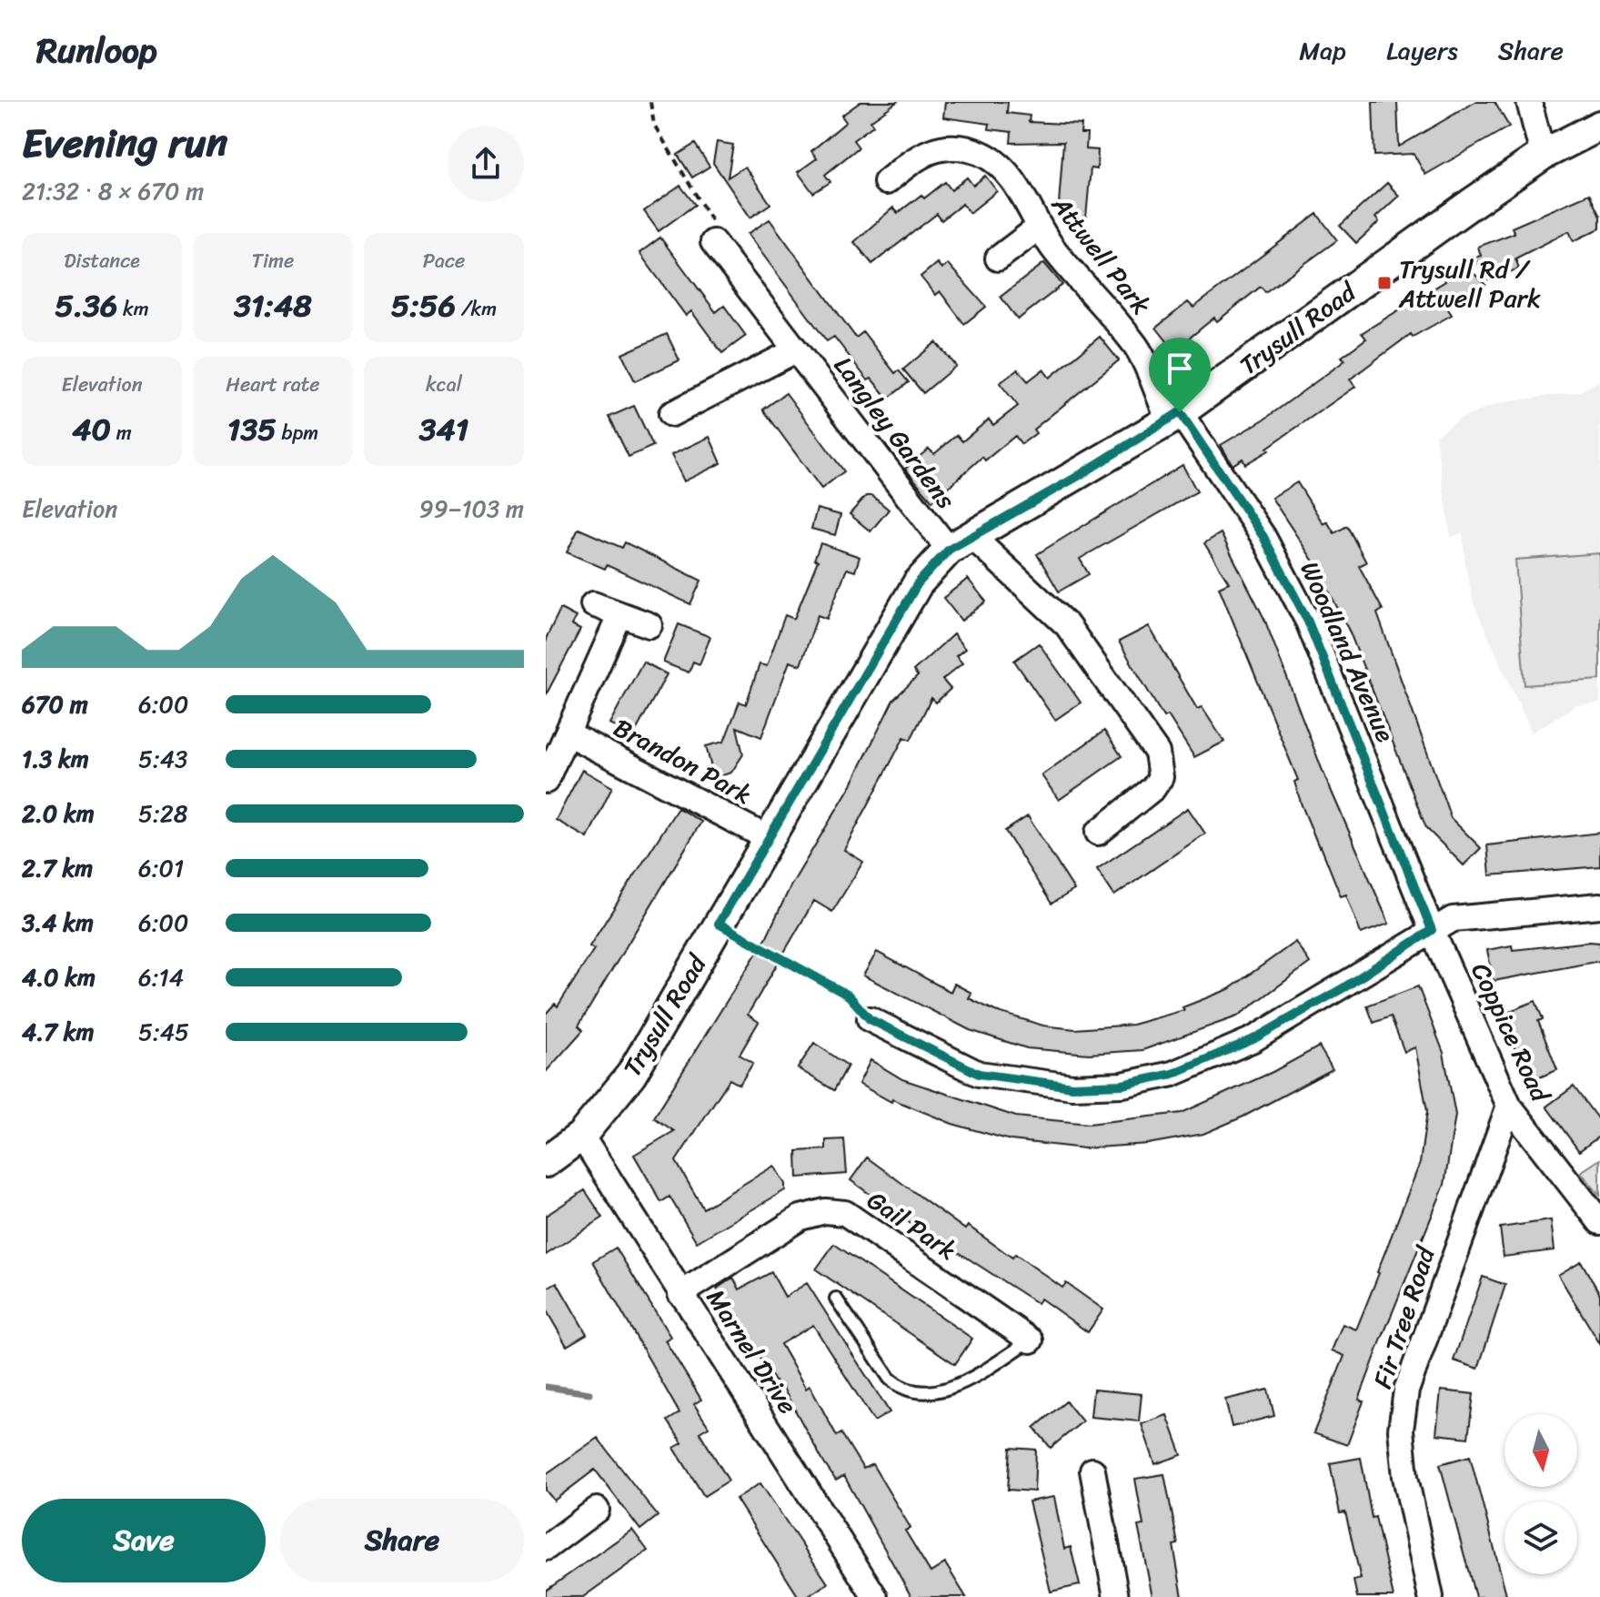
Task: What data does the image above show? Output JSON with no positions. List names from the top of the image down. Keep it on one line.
{"streets":{"street":["Attwell Park","Trysull Road","Langley Gardens","Woodland Avenue","Brandon Park","Coppice Road","Gail Park","Fir Tree Road","Marnel Drive"]},"crossings":[["Attwell Park","Trysull Road"],["Attwell Park","Woodland Avenue"],["Trysull Road","Langley Gardens"],["Trysull Road","Woodland Avenue"],["Trysull Road","Brandon Park"],["Trysull Road","Marnel Drive"],["Woodland Avenue","Coppice Road"],["Coppice Road","Fir Tree Road"],["Gail Park","Marnel Drive"]],"places":{"transit":["Trysull Rd / Attwell Park"]},"north":"bottom","page":{"header":"Runloop","nav":["Map","Layers","Share"],"heading":["Evening run","21:32 · 8 × 670 m"],"stats":[["Distance","5.36 km"],["Time","31:48"],["Pace","5:56 /km"],["Elevation","40 m"],["Heart rate","135 bpm"],["kcal","341"]],"chart":["Elevation","99–103 m"],"list":[{"name":"670 m","note":"6:00"},{"name":"1.3 km","note":"5:43"},{"name":"2.0 km","note":"5:28"},{"name":"2.7 km","note":"6:01"},{"name":"3.4 km","note":"6:00"},{"name":"4.0 km","note":"6:14"},{"name":"4.7 km","note":"5:45"}],"buttons":["Save","Share"]}}
